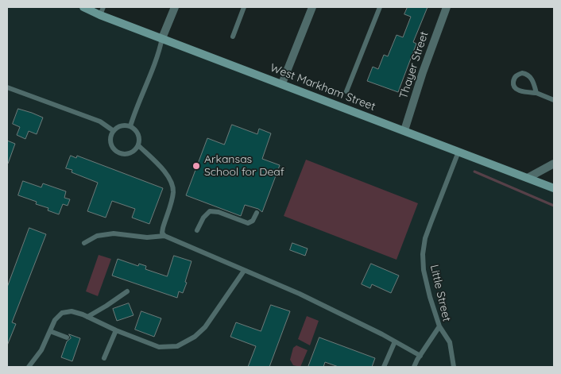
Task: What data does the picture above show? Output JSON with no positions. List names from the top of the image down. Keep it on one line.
{"streets":{"main road":["West Markham Street"],"street":["Thayer Street"],"lane":["Little Street"]},"crossings":[["Thayer Street","West Markham Street"],["West Markham Street","Little Street"]],"places":["Arkansas School for Deaf"]}
